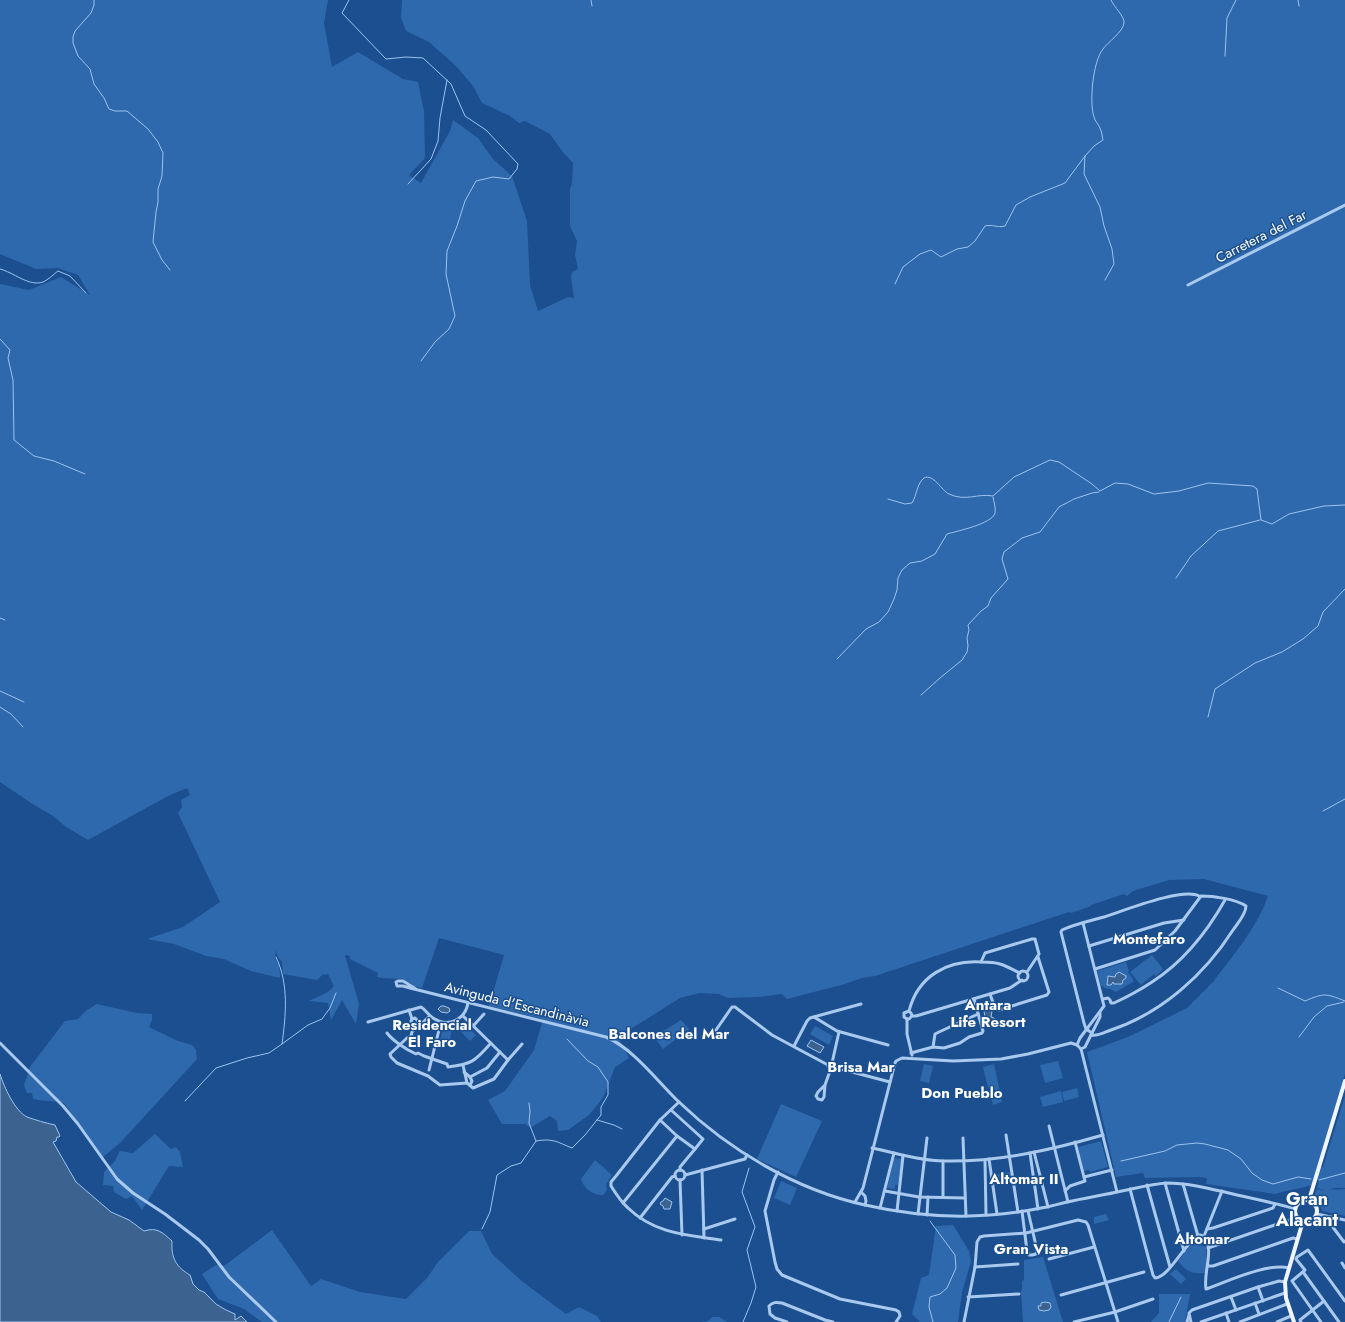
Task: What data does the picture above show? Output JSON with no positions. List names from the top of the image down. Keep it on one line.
{"streets":{"street":["Carretera del Far","Avinguda d'Escandinàvia"]},"districts":["Montefaro","Antara Life Resort","Residencial El Faro","Balcones del Mar","Brisa Mar","Don Pueblo","Altomar II","Gran Alacant","Altomar","Gran Vista"]}
